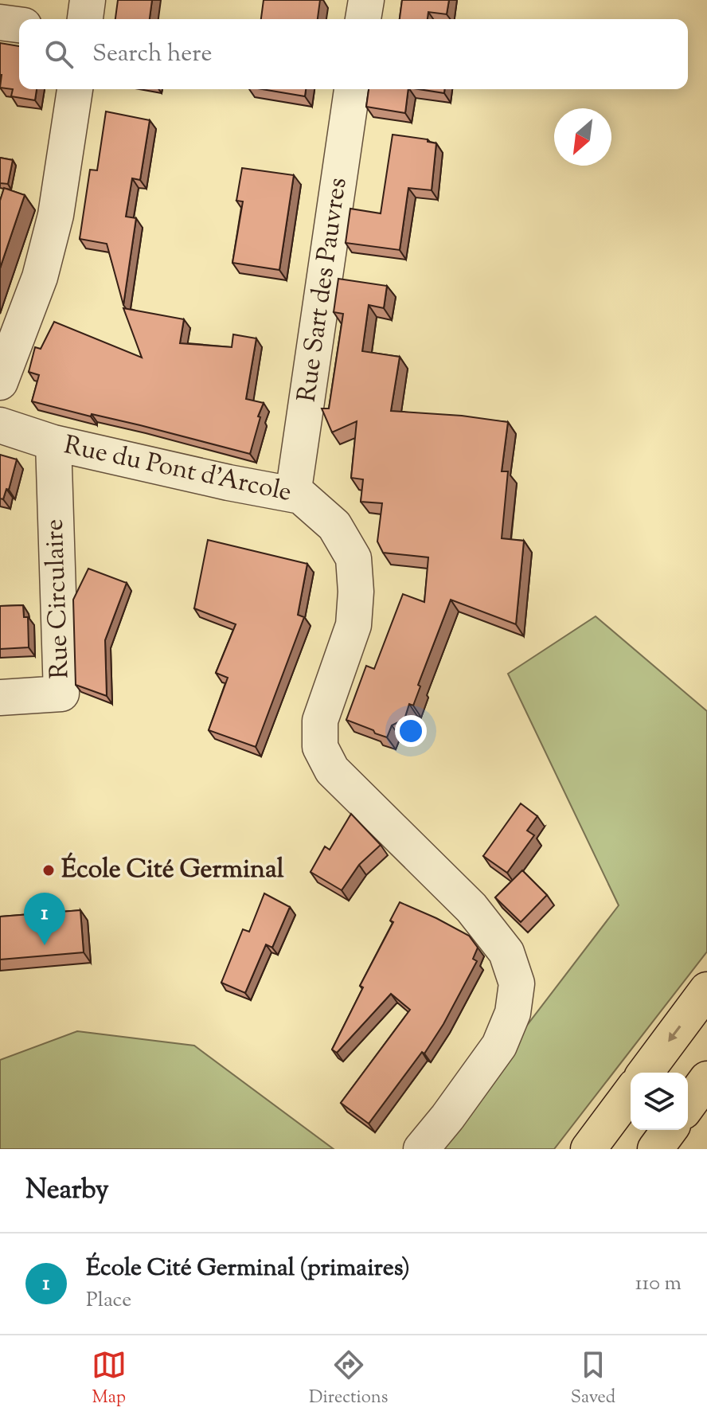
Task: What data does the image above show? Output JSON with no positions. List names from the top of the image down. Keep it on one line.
{"streets":{"street":["Rue Sart des Pauvres","Rue du Pont d'Arcole","Rue Circulaire"]},"crossings":[["Rue Sart des Pauvres","Rue du Pont d'Arcole"],["Rue du Pont d'Arcole","Rue Circulaire"]],"places":["École Cité Germinal"],"north":"bottom left","page":{"search":"Search here","pins":"1","heading":"Nearby","list":[{"mark":"1","name":"École Cité Germinal (primaires)","note":"Place","value":"110 m"}],"nav":["Map","Directions","Saved"]}}
